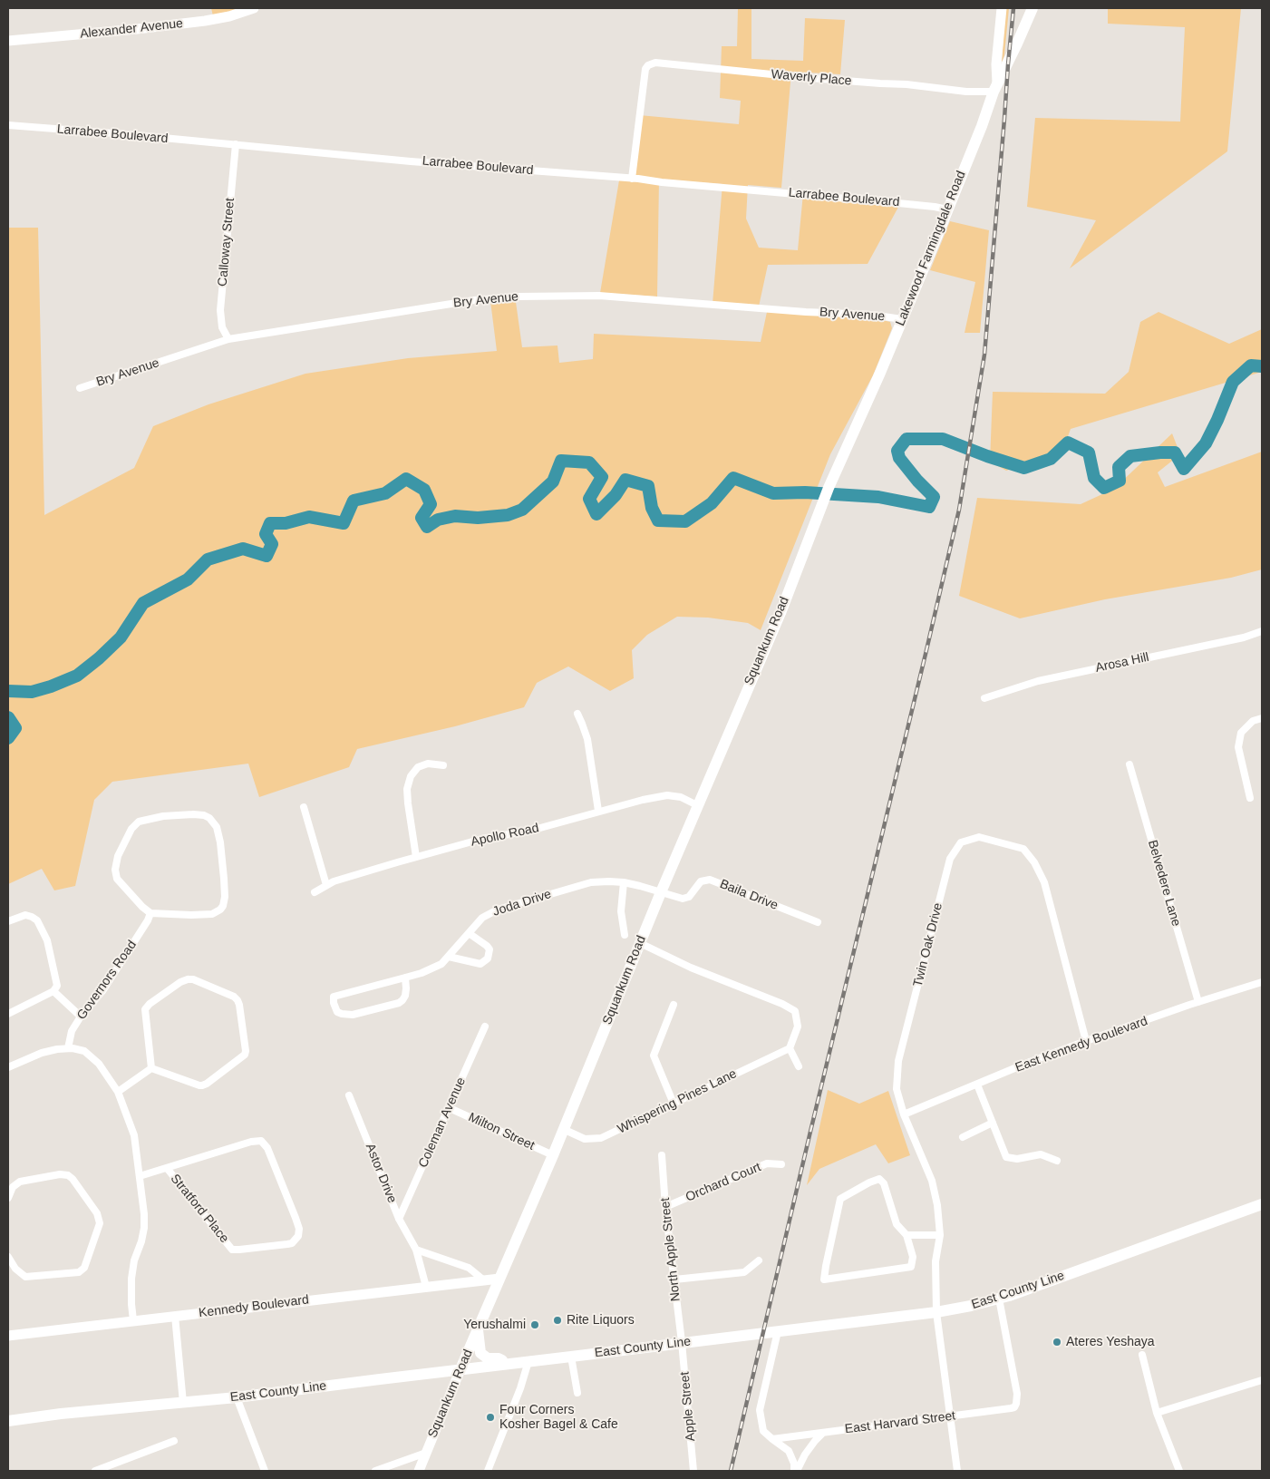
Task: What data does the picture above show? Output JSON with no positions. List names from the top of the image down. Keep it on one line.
{"streets":{"main road":["Lakewood Farmingdale Road","Squankum Road","East County Line"],"street":["Alexander Avenue","Waverly Place","Larrabee Boulevard","Calloway Street","Bry Avenue","Arosa Hill","Apollo Road","Belvedere Lane","Baila Drive","Joda Drive","Twin Oak Drive","Governors Road","East Kennedy Boulevard","Whispering Pines Lane","Coleman Avenue","Milton Street","Astor Drive","Orchard Court","Stratford Place","North Apple Street","Kennedy Boulevard","Apple Street","East Harvard Street"]},"crossings":[["Waverly Place","Larrabee Boulevard"],["Waverly Place","Lakewood Farmingdale Road"],["Larrabee Boulevard","Calloway Street"],["Larrabee Boulevard","Lakewood Farmingdale Road"],["Calloway Street","Bry Avenue"],["Lakewood Farmingdale Road","Bry Avenue"],["Lakewood Farmingdale Road","Squankum Road"],["Squankum Road","Apollo Road"],["Squankum Road","Baila Drive"],["Squankum Road","Joda Drive"],["Squankum Road","Whispering Pines Lane"],["Squankum Road","Milton Street"],["Squankum Road","East County Line"],["Squankum Road","Kennedy Boulevard"],["Belvedere Lane","East Kennedy Boulevard"],["Baila Drive","Joda Drive"],["Twin Oak Drive","East Kennedy Boulevard"],["Twin Oak Drive","East County Line"],["Twin Oak Drive","East Harvard Street"],["Coleman Avenue","Milton Street"],["Coleman Avenue","Astor Drive"],["Astor Drive","Kennedy Boulevard"],["Orchard Court","North Apple Street"],["North Apple Street","East County Line"],["North Apple Street","Apple Street"],["East County Line","Apple Street"],["East County Line","East Harvard Street"]],"places":["Rite Liquors","Yerushalmi","Ateres Yeshaya","Four Corners Kosher Bagel & Cafe"]}
